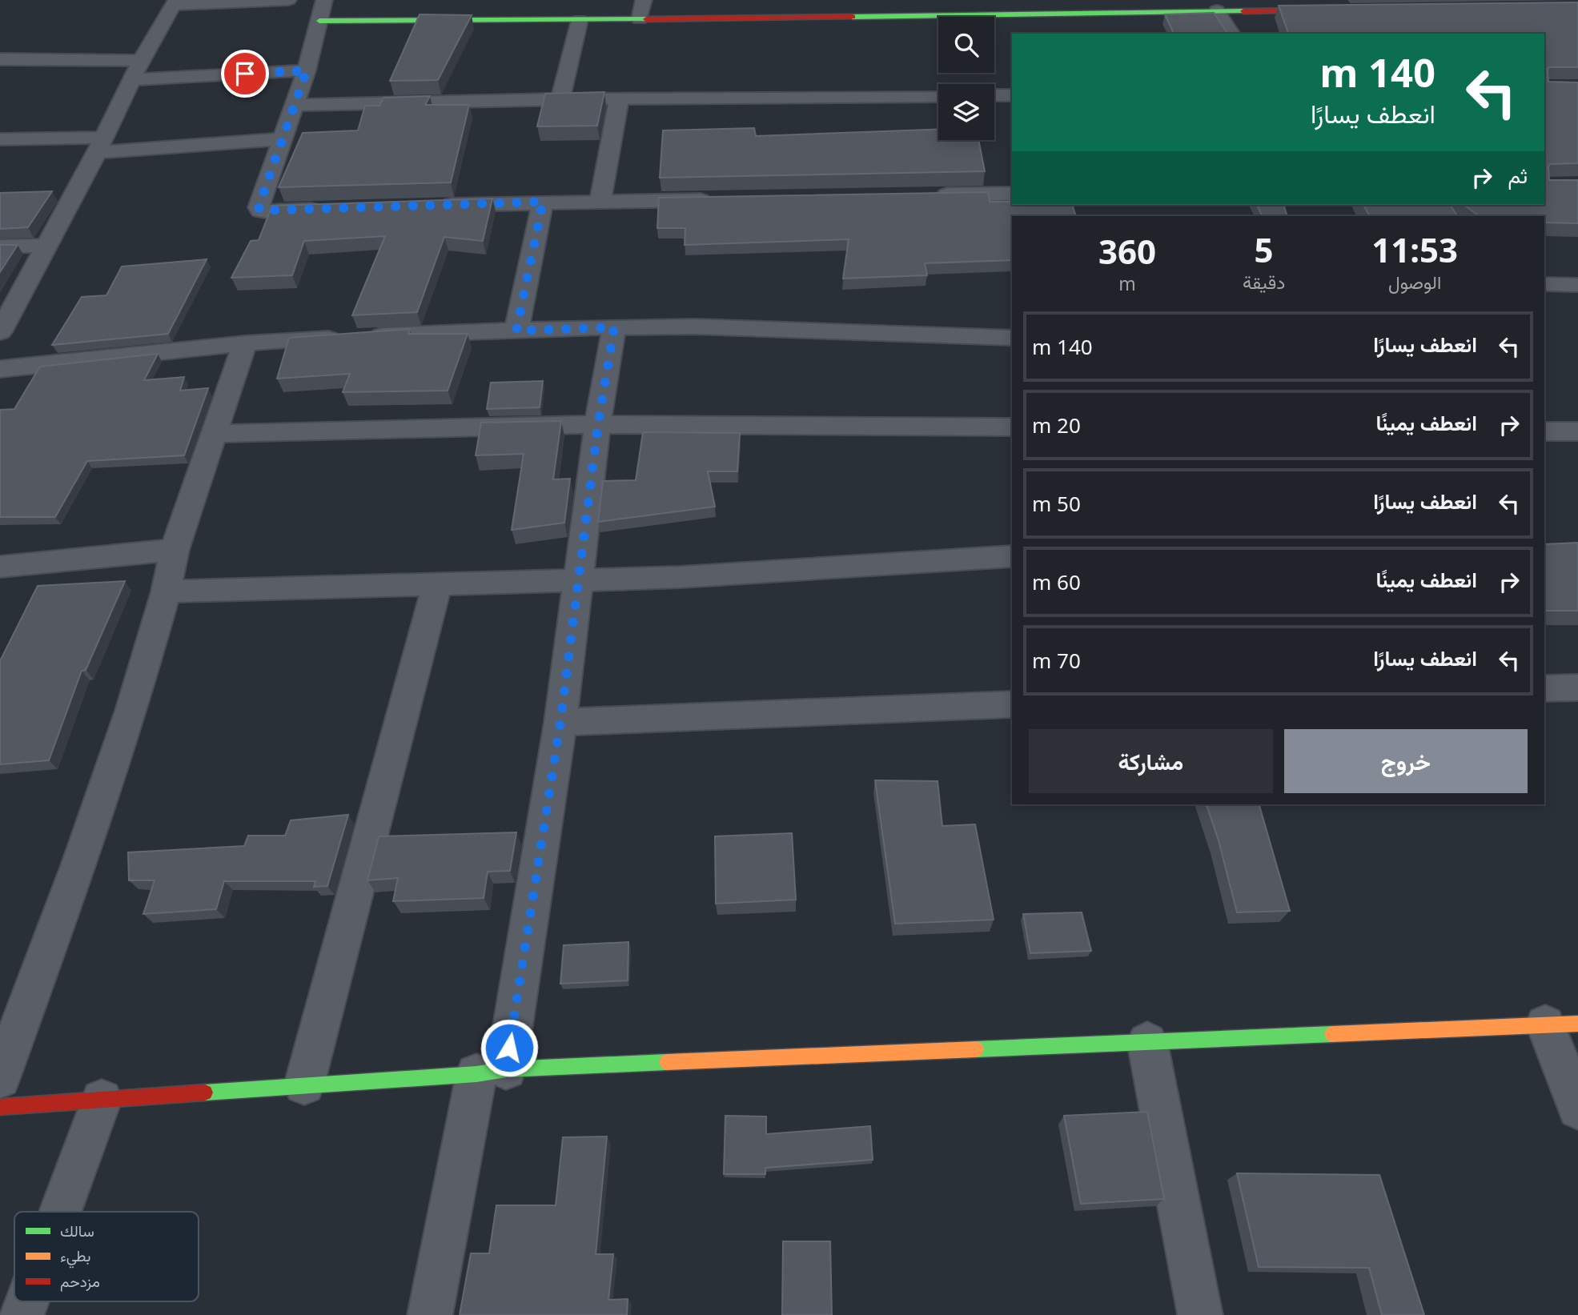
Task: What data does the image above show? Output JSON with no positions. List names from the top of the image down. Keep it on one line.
{"legend":["سالك","بطيء","مزدحم"],"page":{"turn":["140 m","انعطف يسارًا"],"then":"ثم","eta":["11:53","الوصول","5","دقيقة","360","m"],"list":[{"name":"انعطف يسارًا","value":"140 m"},{"name":"انعطف يمينًا","value":"20 m"},{"name":"انعطف يسارًا","value":"50 m"},{"name":"انعطف يمينًا","value":"60 m"},{"name":"انعطف يسارًا","value":"70 m"}],"buttons":["خروج","مشاركة"]}}
